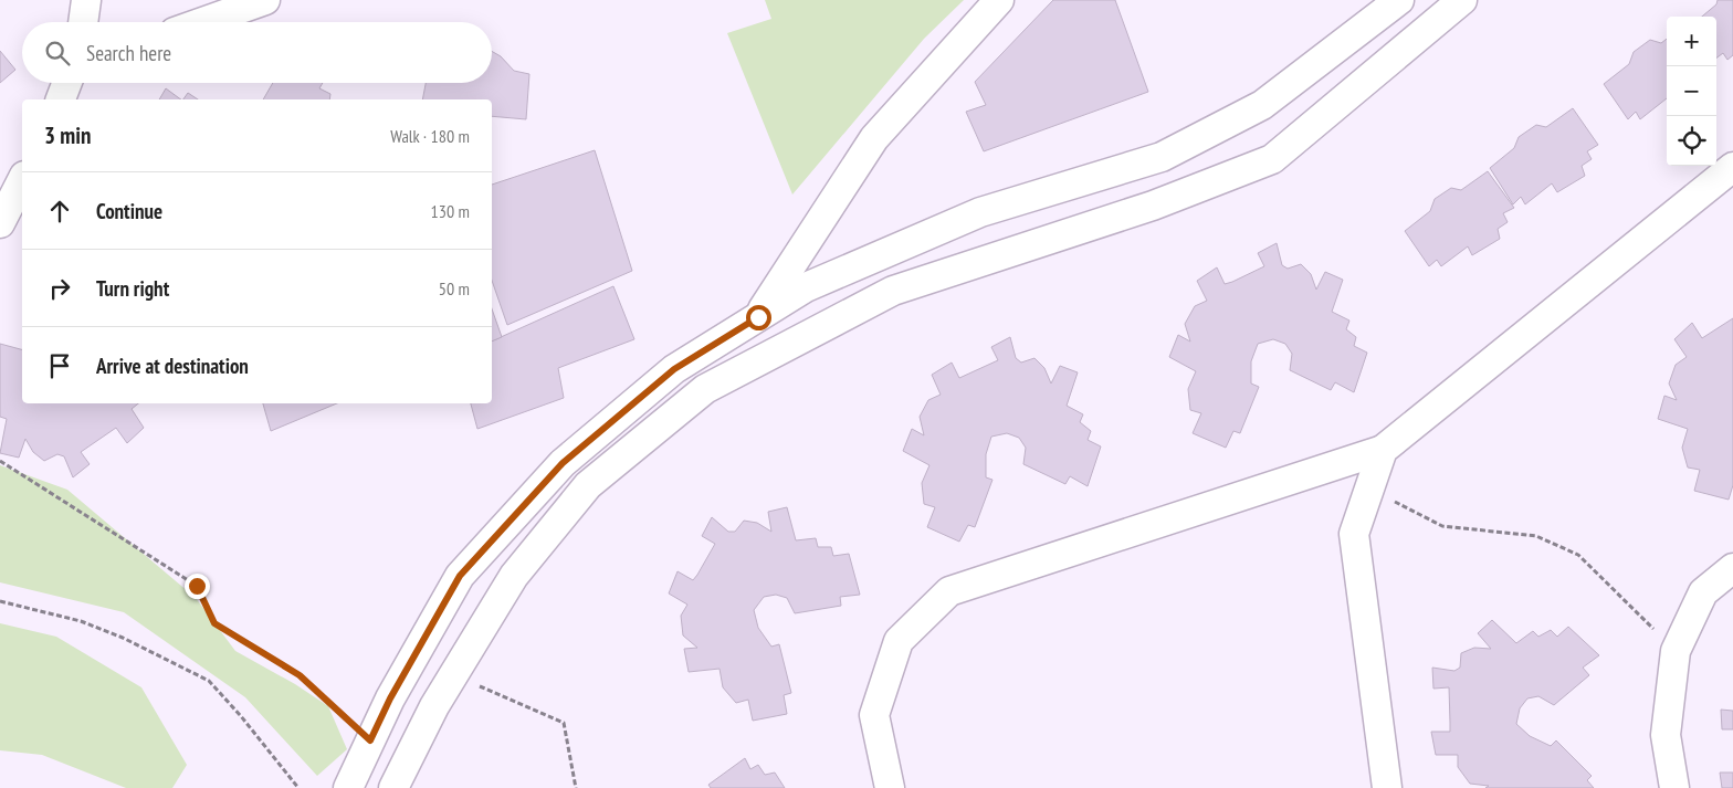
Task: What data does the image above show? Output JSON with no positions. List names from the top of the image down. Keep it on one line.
{"page":{"map_buttons":["+","−"],"search":"Search here","heading":["3 min","Walk · 180 m"],"list":[["Continue","130 m"],["Turn right","50 m"],"Arrive at destination"]}}
